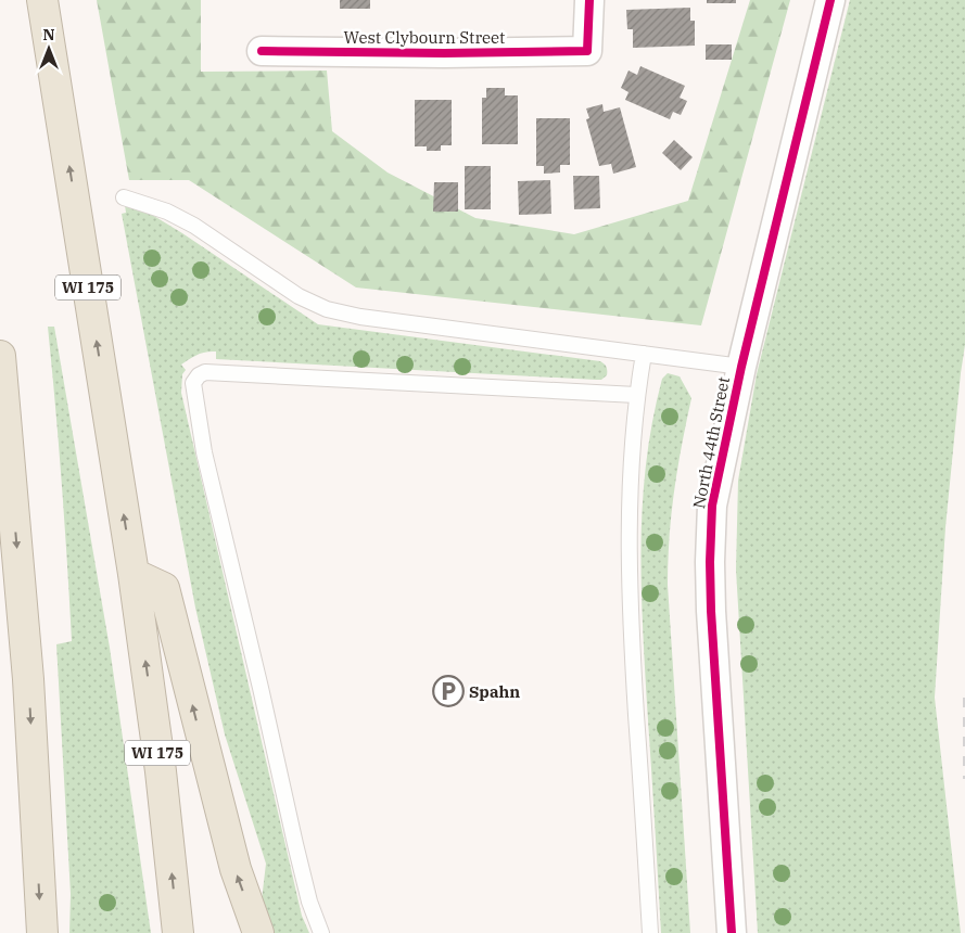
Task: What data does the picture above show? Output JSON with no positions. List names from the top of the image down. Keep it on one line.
{"streets":{"highway":["WI 175"],"street":["West Clybourn Street","North 44th Street"]},"places":{"parking":["Spahn"]},"north":"top"}
